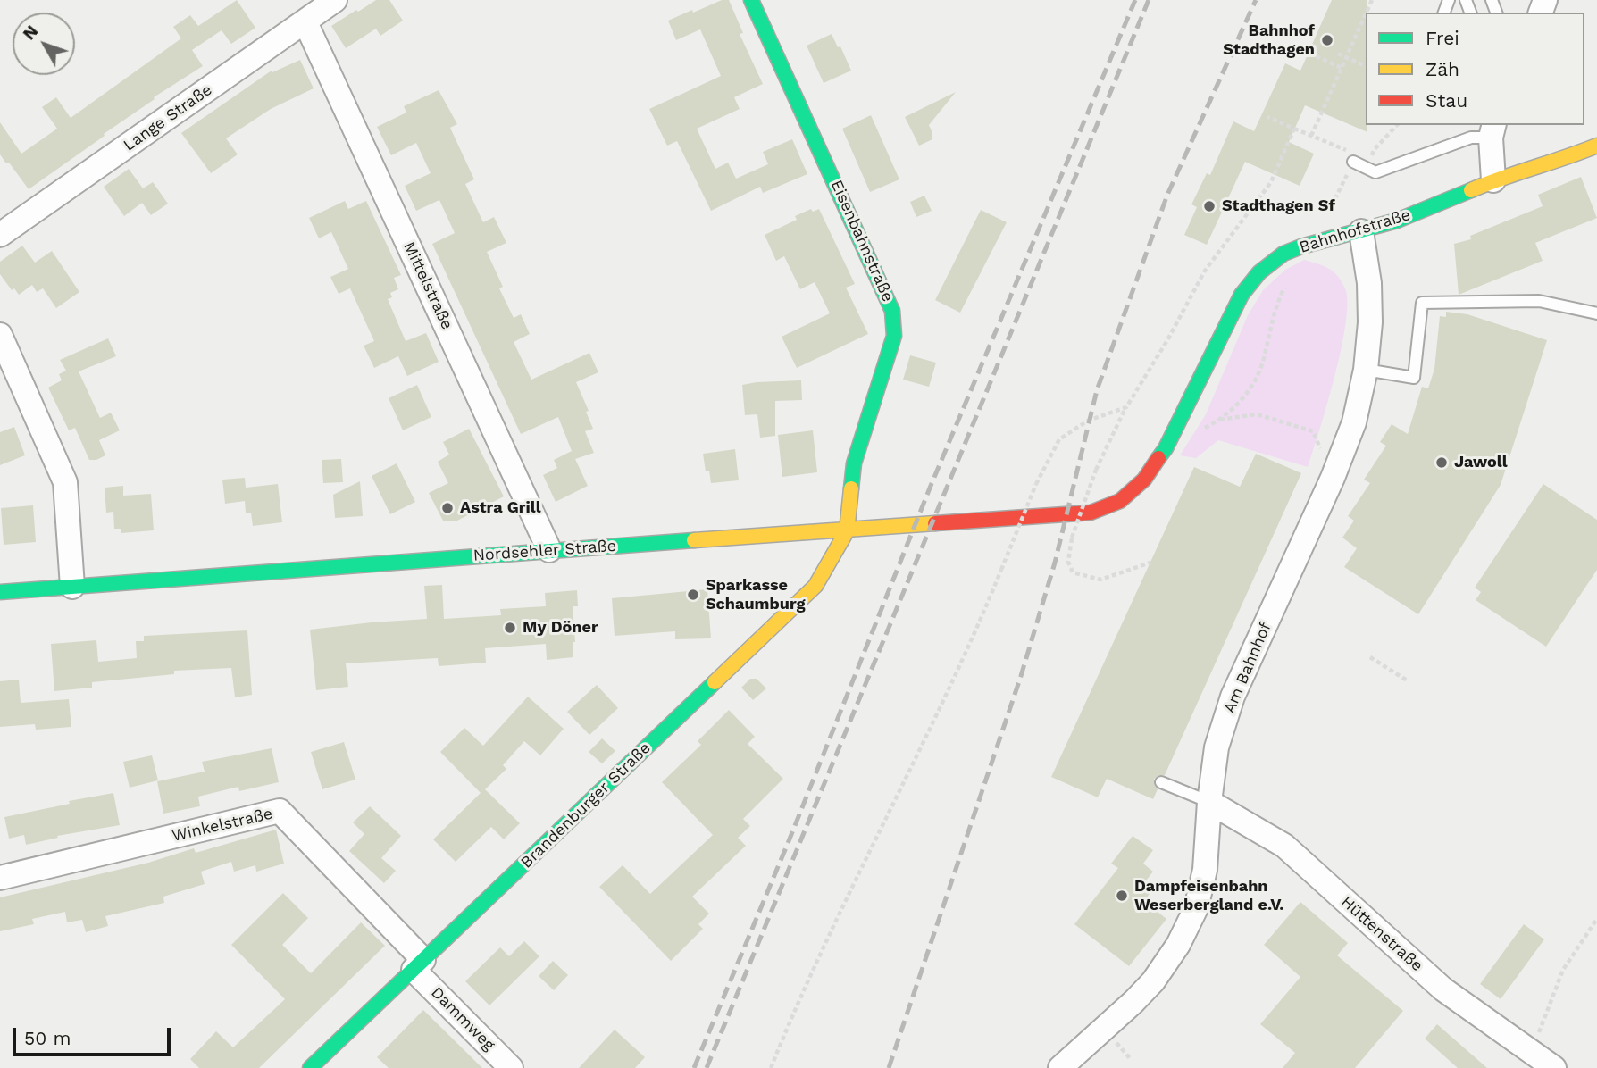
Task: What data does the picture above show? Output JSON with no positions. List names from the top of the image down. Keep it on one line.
{"streets":{"main road":["Bahnhofstraße","Eisenbahnstraße","Nordsehler Straße","Brandenburger Straße"],"street":["Lange Straße","Mittelstraße","Am Bahnhof","Winkelstraße","Hüttenstraße","Dammweg"]},"crossings":[["Lange Straße","Mittelstraße"],["Bahnhofstraße","Nordsehler Straße"],["Bahnhofstraße","Am Bahnhof"],["Eisenbahnstraße","Nordsehler Straße"],["Eisenbahnstraße","Brandenburger Straße"],["Mittelstraße","Nordsehler Straße"],["Nordsehler Straße","Brandenburger Straße"],["Am Bahnhof","Hüttenstraße"],["Brandenburger Straße","Winkelstraße"],["Brandenburger Straße","Dammweg"],["Winkelstraße","Dammweg"]],"places":["Bahnhof Stadthagen","Stadthagen Sf","Jawoll","Astra Grill","Sparkasse Schaumburg","My Döner","Dampfeisenbahn Weserbergland e.V."],"legend":["Frei","Zäh","Stau"],"scale_bar":"50 m","north":"top left"}
